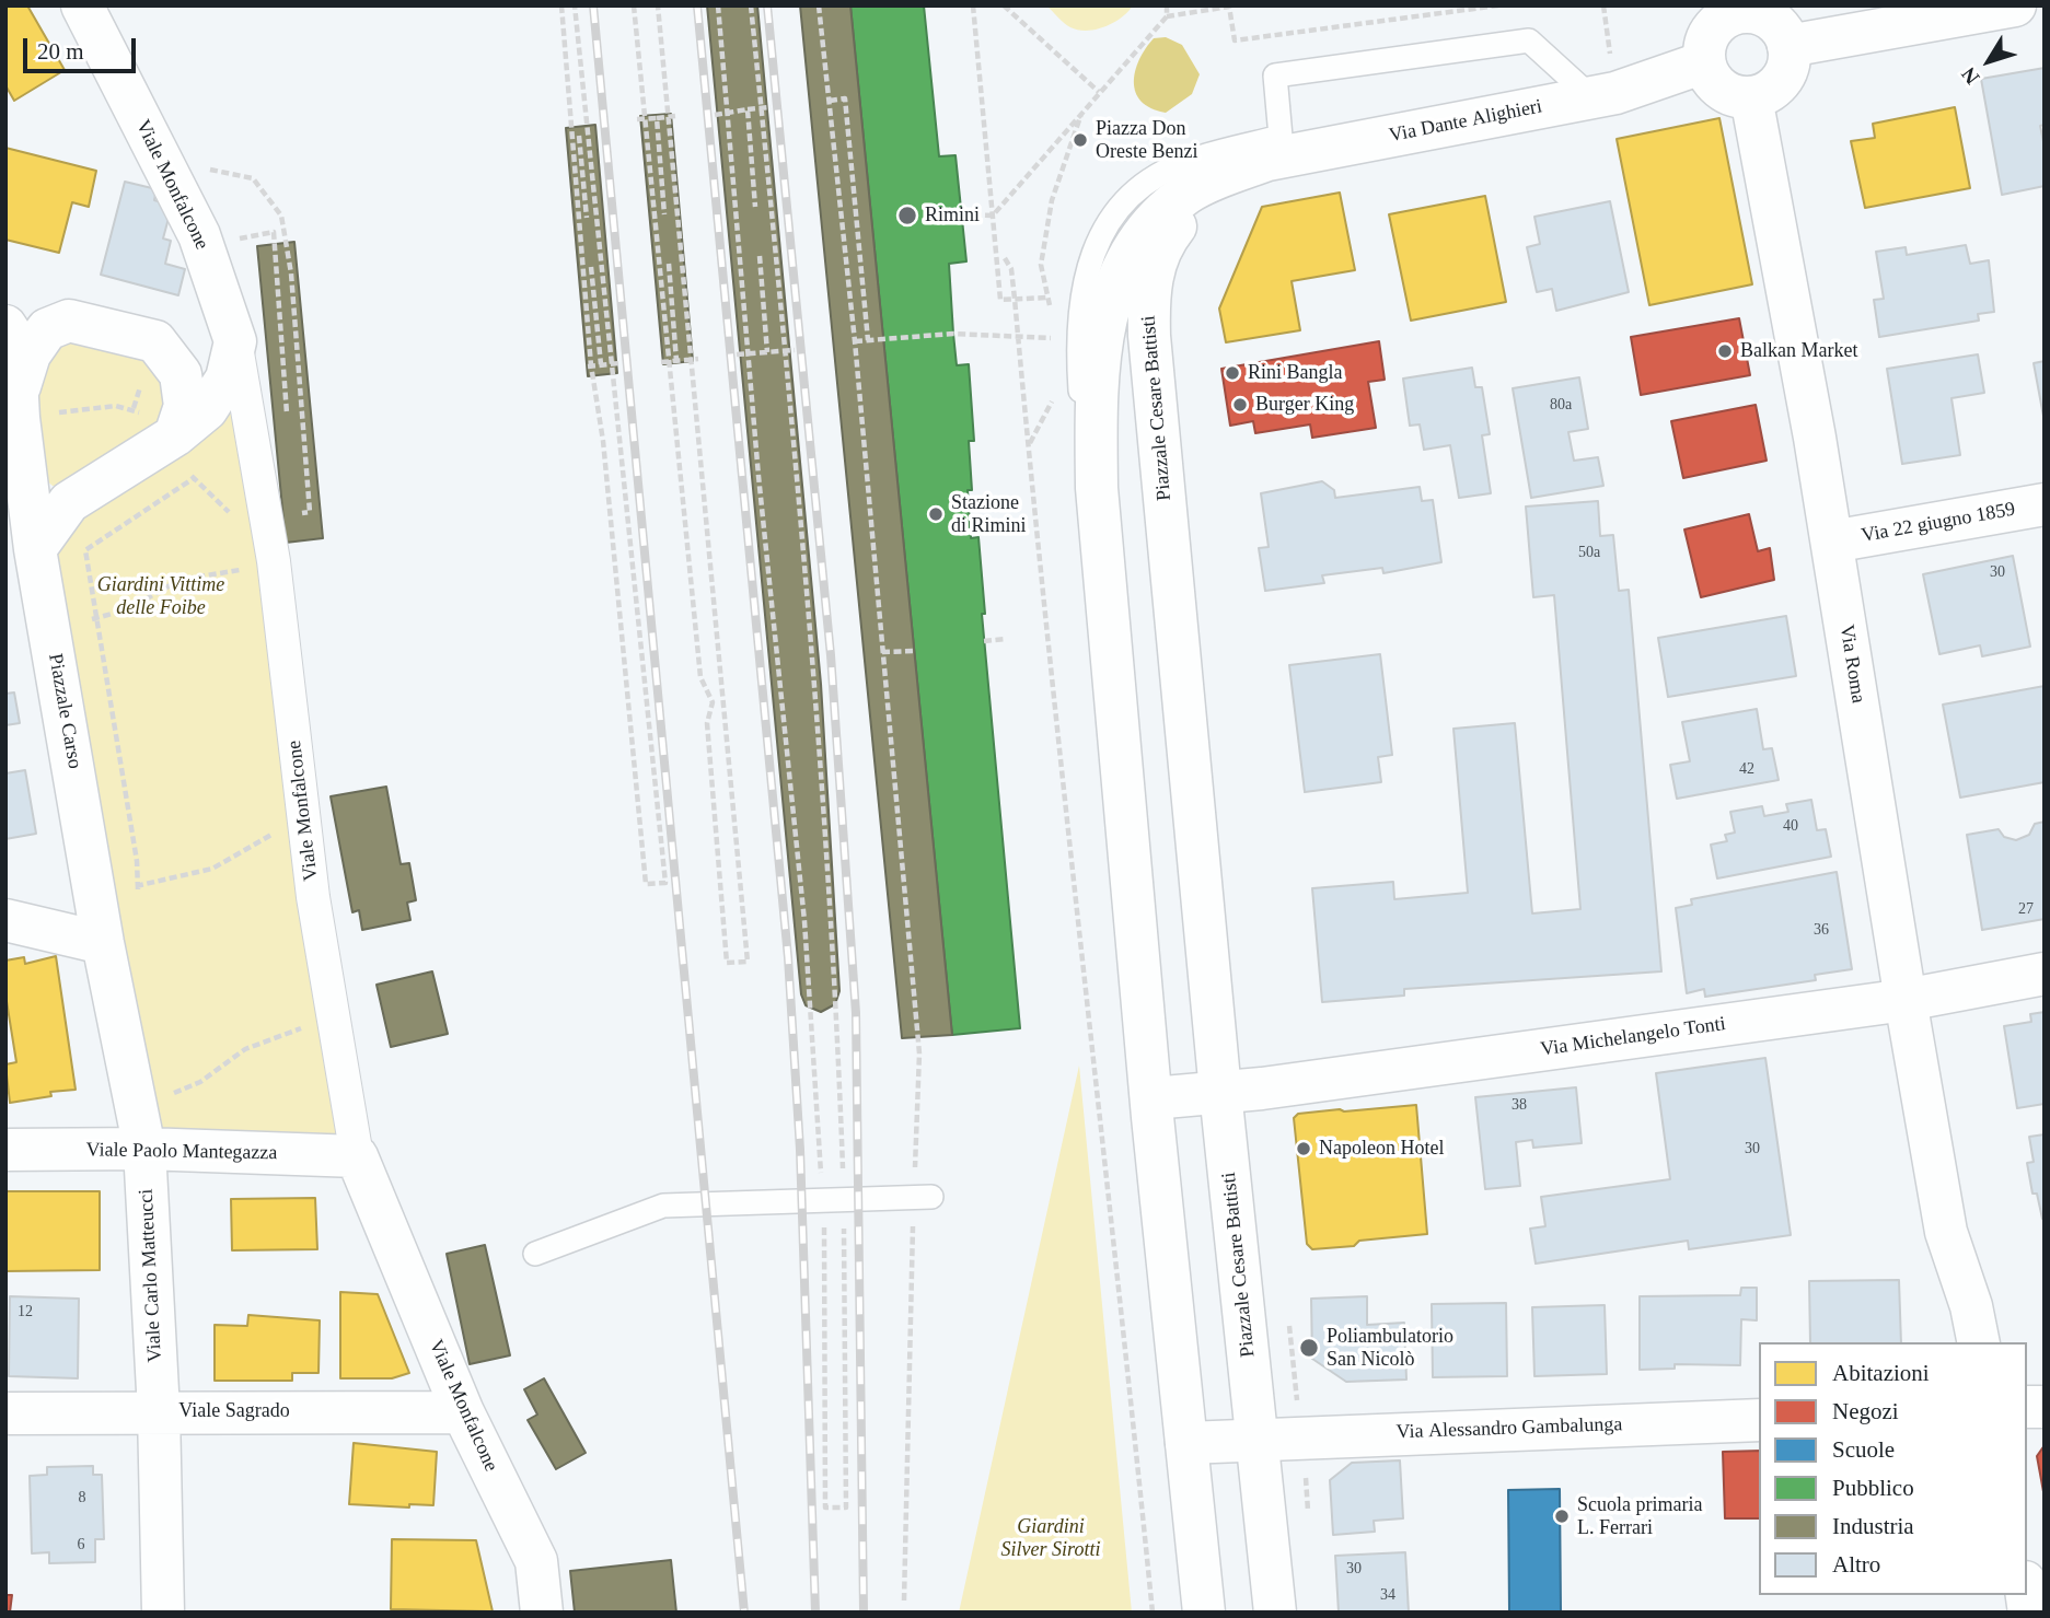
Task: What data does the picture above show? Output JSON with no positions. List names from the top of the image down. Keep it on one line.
{"streets":{"street":["Via Dante Alighieri","Viale Monfalcone","Piazzale Cesare Battisti","Via 22 giugno 1859","Via Roma","Piazzale Carso","Via Michelangelo Tonti","Viale Paolo Mantegazza","Viale Carlo Matteucci","Viale Sagrado","Via Alessandro Gambalunga"]},"crossings":[["Via Dante Alighieri","Piazzale Cesare Battisti"],["Via Dante Alighieri","Via Roma"],["Viale Monfalcone","Viale Paolo Mantegazza"],["Viale Monfalcone","Viale Sagrado"],["Piazzale Cesare Battisti","Via Michelangelo Tonti"],["Piazzale Cesare Battisti","Via Alessandro Gambalunga"],["Via 22 giugno 1859","Via Roma"],["Via Roma","Via Michelangelo Tonti"],["Piazzale Carso","Viale Carlo Matteucci"],["Viale Paolo Mantegazza","Viale Carlo Matteucci"],["Viale Carlo Matteucci","Viale Sagrado"]],"parks":["Giardini Vittime delle Foibe","Giardini Silver Sirotti"],"places":["Piazza Don Oreste Benzi","Rimini","Balkan Market","Rini Bangla","Burger King","Stazione di Rimini","Napoleon Hotel","Poliambulatorio San Nicolò","Scuola primaria L. Ferrari"],"house_numbers":["80a","50a","30","42","40","27","36","38","30","12","8","6","30","34"],"legend":["Abitazioni","Negozi","Scuole","Pubblico","Industria","Altro"],"scale_bar":"20 m","north":"bottom left"}
